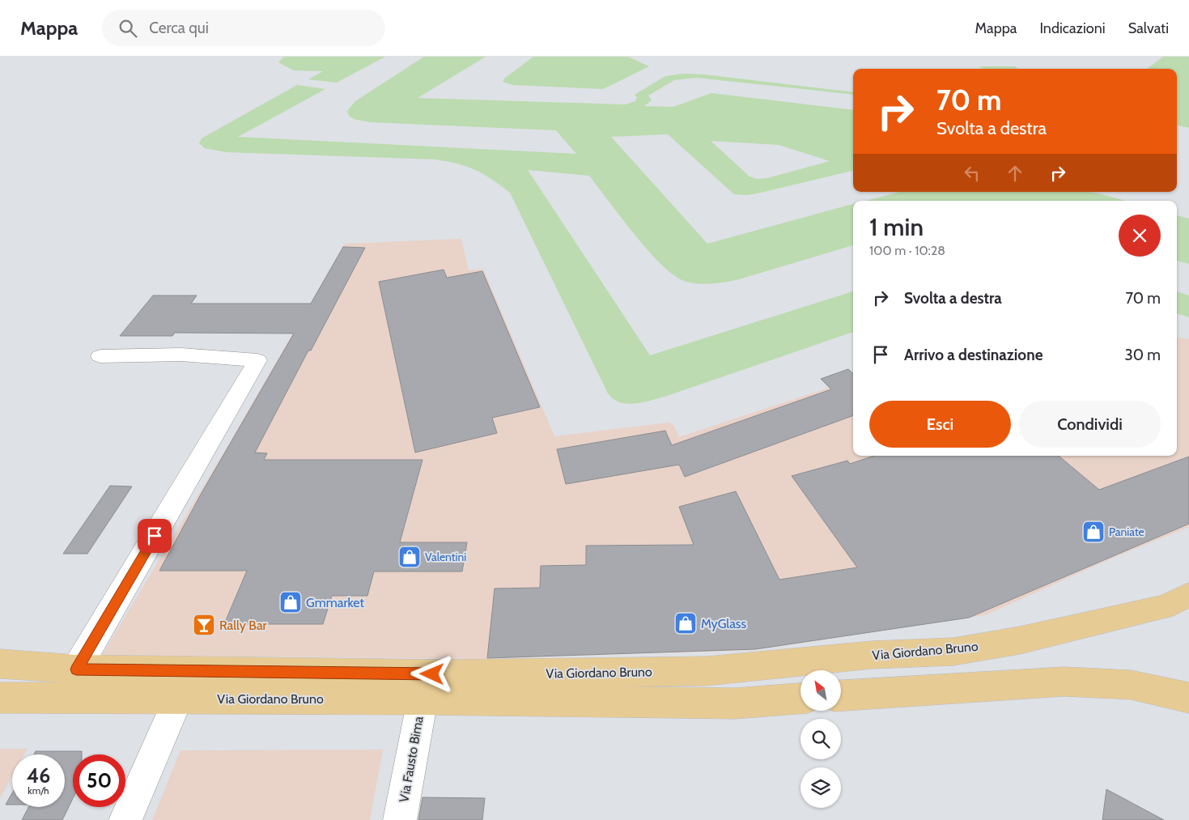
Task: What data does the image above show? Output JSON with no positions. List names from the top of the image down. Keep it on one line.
{"streets":{"main road":["Via Giordano Bruno"],"street":["Via Fausto Bima"]},"crossings":[["Via Giordano Bruno","Via Fausto Bima"]],"places":{"shop":["Paniate","Valentini","Gmmarket","MyGlass"],"bar":["Rally Bar"]},"north":"top left","page":{"header":"Mappa","search":"Cerca qui","nav":["Mappa","Indicazioni","Salvati"],"turn":["70 m","Svolta a destra"],"heading":["1 min","100 m · 10:28"],"list":[{"name":"Svolta a destra","value":"70 m"},{"name":"Arrivo a destinazione","value":"30 m"}],"buttons":["Esci","Condividi"],"speed":"46 km/h","limit":"50"}}
